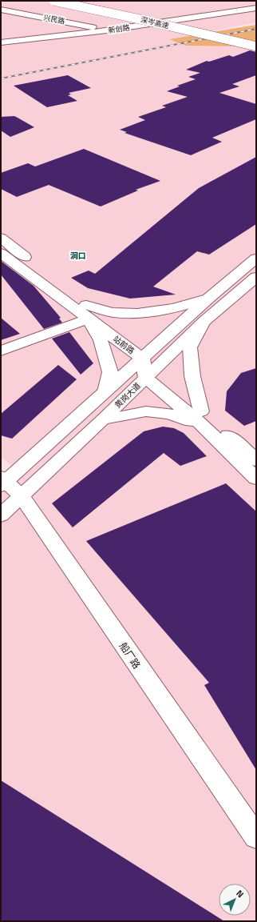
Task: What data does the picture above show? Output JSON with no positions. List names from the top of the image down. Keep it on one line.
{"streets":{"main road":["兴民路","深岑高速","新创路","站前路","黄岗大道","船厂路"]},"crossings":[["兴民路","新创路"],["站前路","黄岗大道"],["黄岗大道","船厂路"]],"districts":["洞口"],"north":"top right"}
